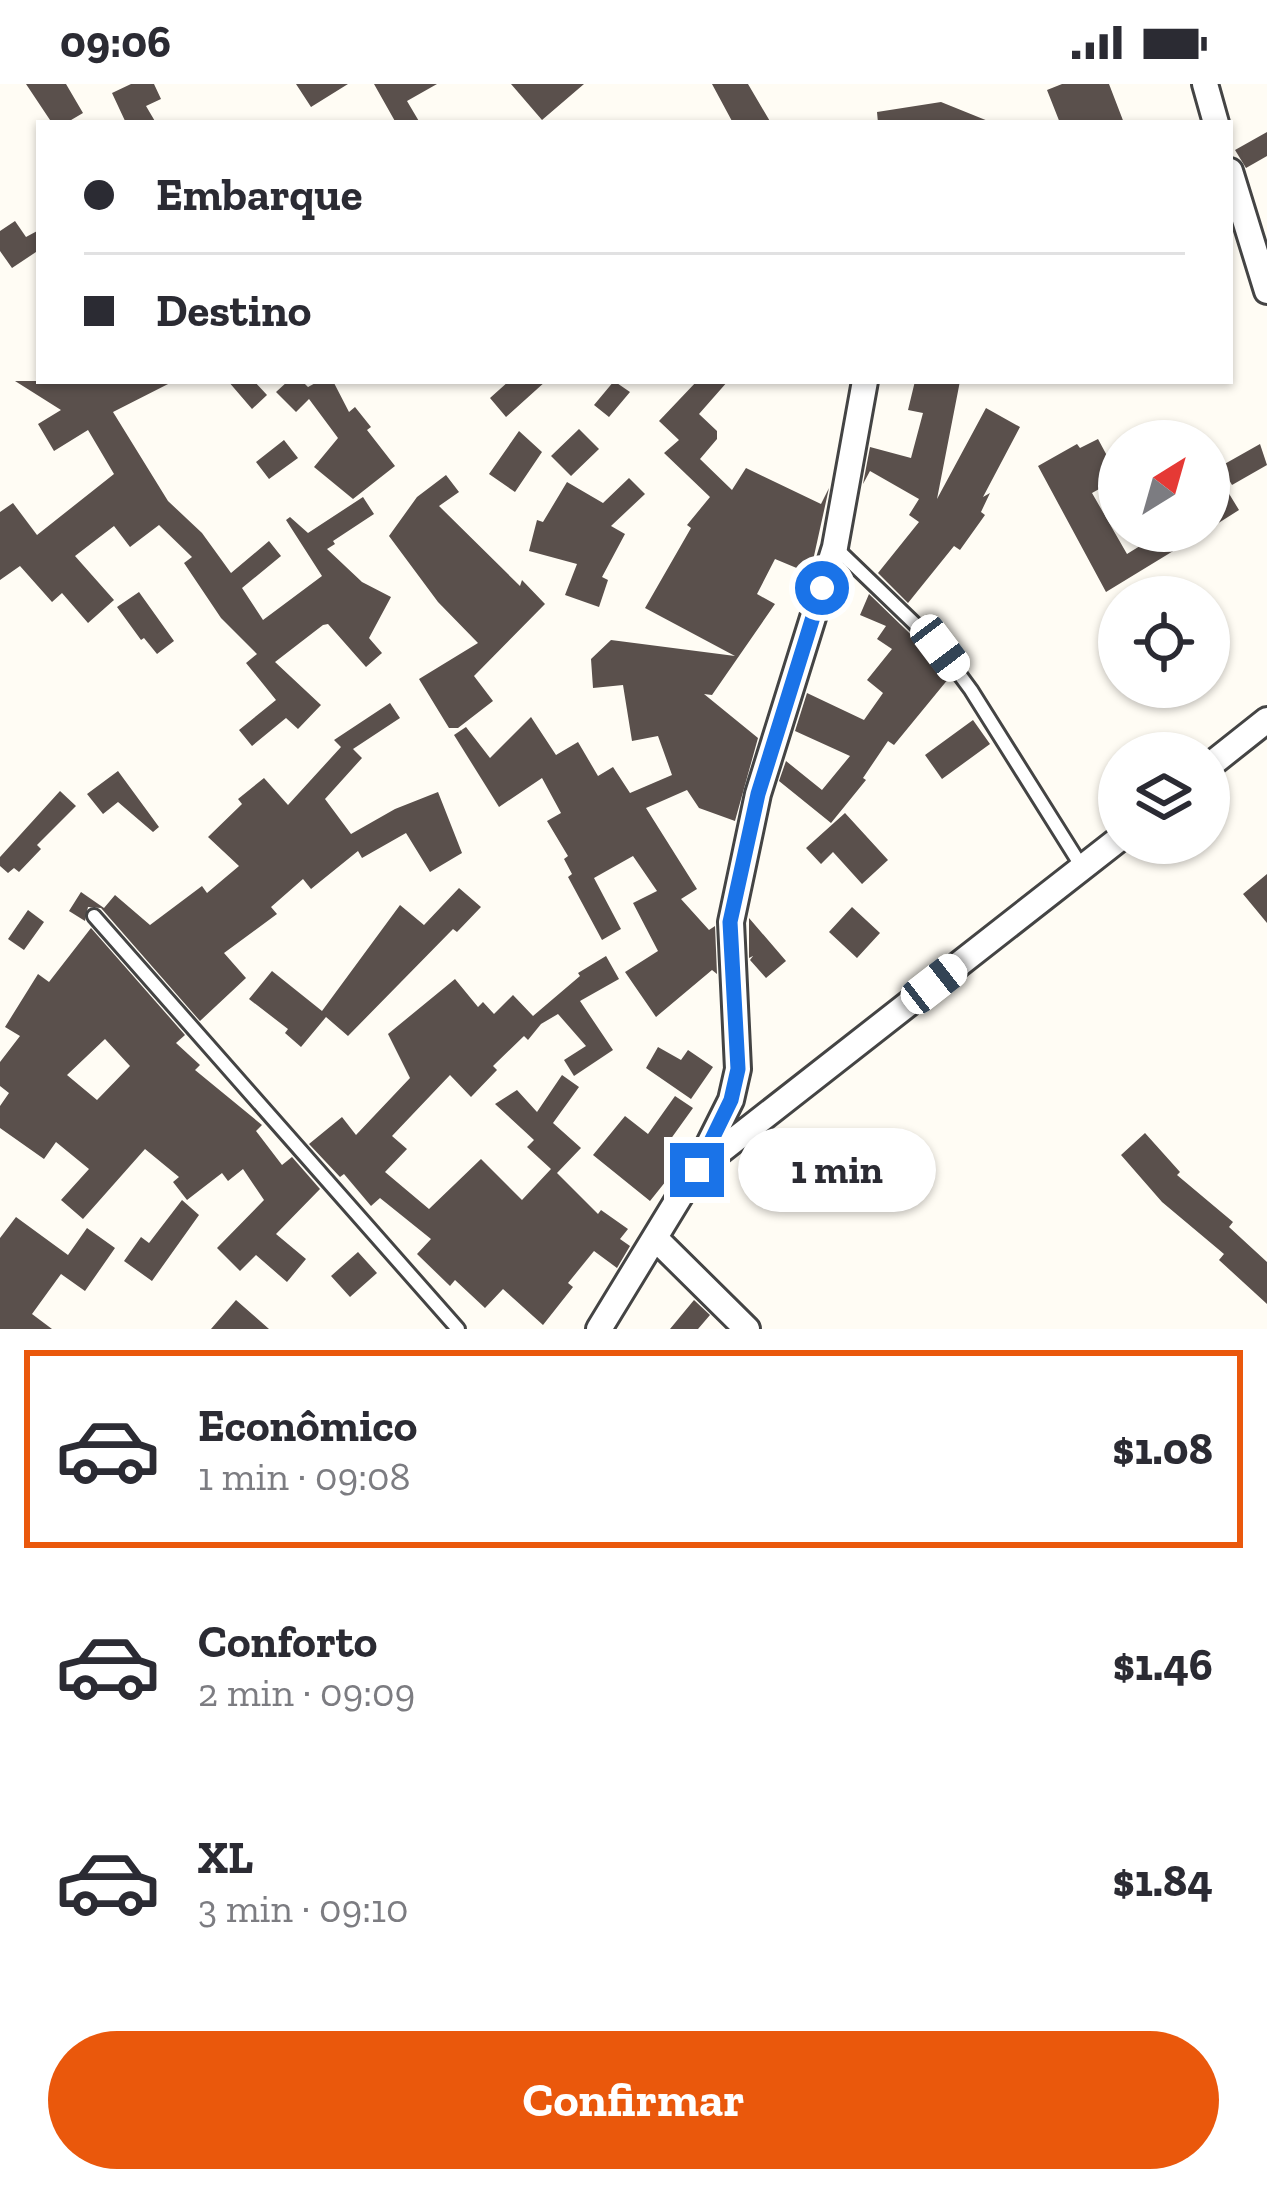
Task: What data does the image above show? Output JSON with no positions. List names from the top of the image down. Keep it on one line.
{"north":"top right","page":{"status":"09:06","banner":["Embarque","Destino"],"bubble":"1 min","list":[{"name":"Econômico","note":"1 min · 09:08","value":"$1.08"},{"name":"Conforto","note":"2 min · 09:09","value":"$1.46"},{"name":"XL","note":"3 min · 09:10","value":"$1.84"}],"buttons":"Confirmar"}}
